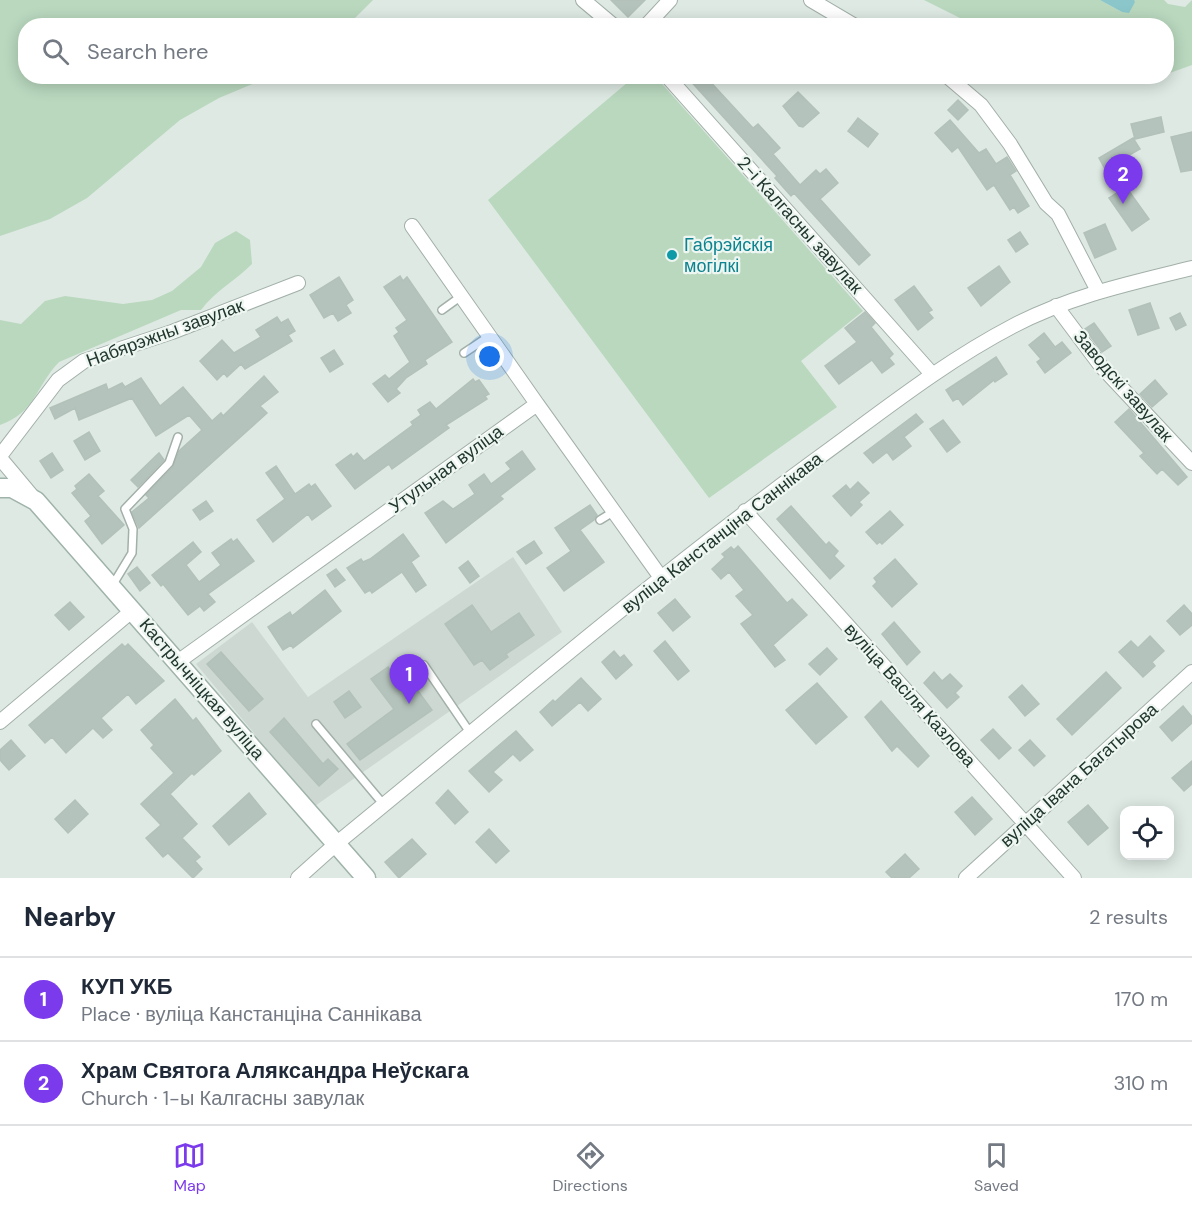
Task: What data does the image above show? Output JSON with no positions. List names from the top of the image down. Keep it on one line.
{"streets":{"main road":["Кастрычніцкая вуліца"],"street":["2-і Калгасны завулак","Набярэжны завулак","Заводскі завулак","Утульная вуліца","вуліца Канстанціна Саннікава","вуліца Васіля Казлова","вуліца Івана Багатырова"]},"crossings":[["2-і Калгасны завулак","вуліца Канстанціна Саннікава"],["Заводскі завулак","вуліца Канстанціна Саннікава"],["Утульная вуліца","Кастрычніцкая вуліца"],["вуліца Канстанціна Саннікава","Кастрычніцкая вуліца"],["вуліца Канстанціна Саннікава","вуліца Васіля Казлова"],["вуліца Васіля Казлова","вуліца Івана Багатырова"]],"places":["Габрэйскія могілкі"],"page":{"search":"Search here","pins":["2","1"],"heading":["Nearby","2 results"],"list":[{"mark":"1","name":"КУП УКБ","note":"Place · вуліца Канстанціна Саннікава","value":"170 m"},{"mark":"2","name":"Храм Святога Аляксандра Неўскага","note":"Church · 1-ы Калгасны завулак","value":"310 m"}],"nav":["Map","Directions","Saved"]}}
